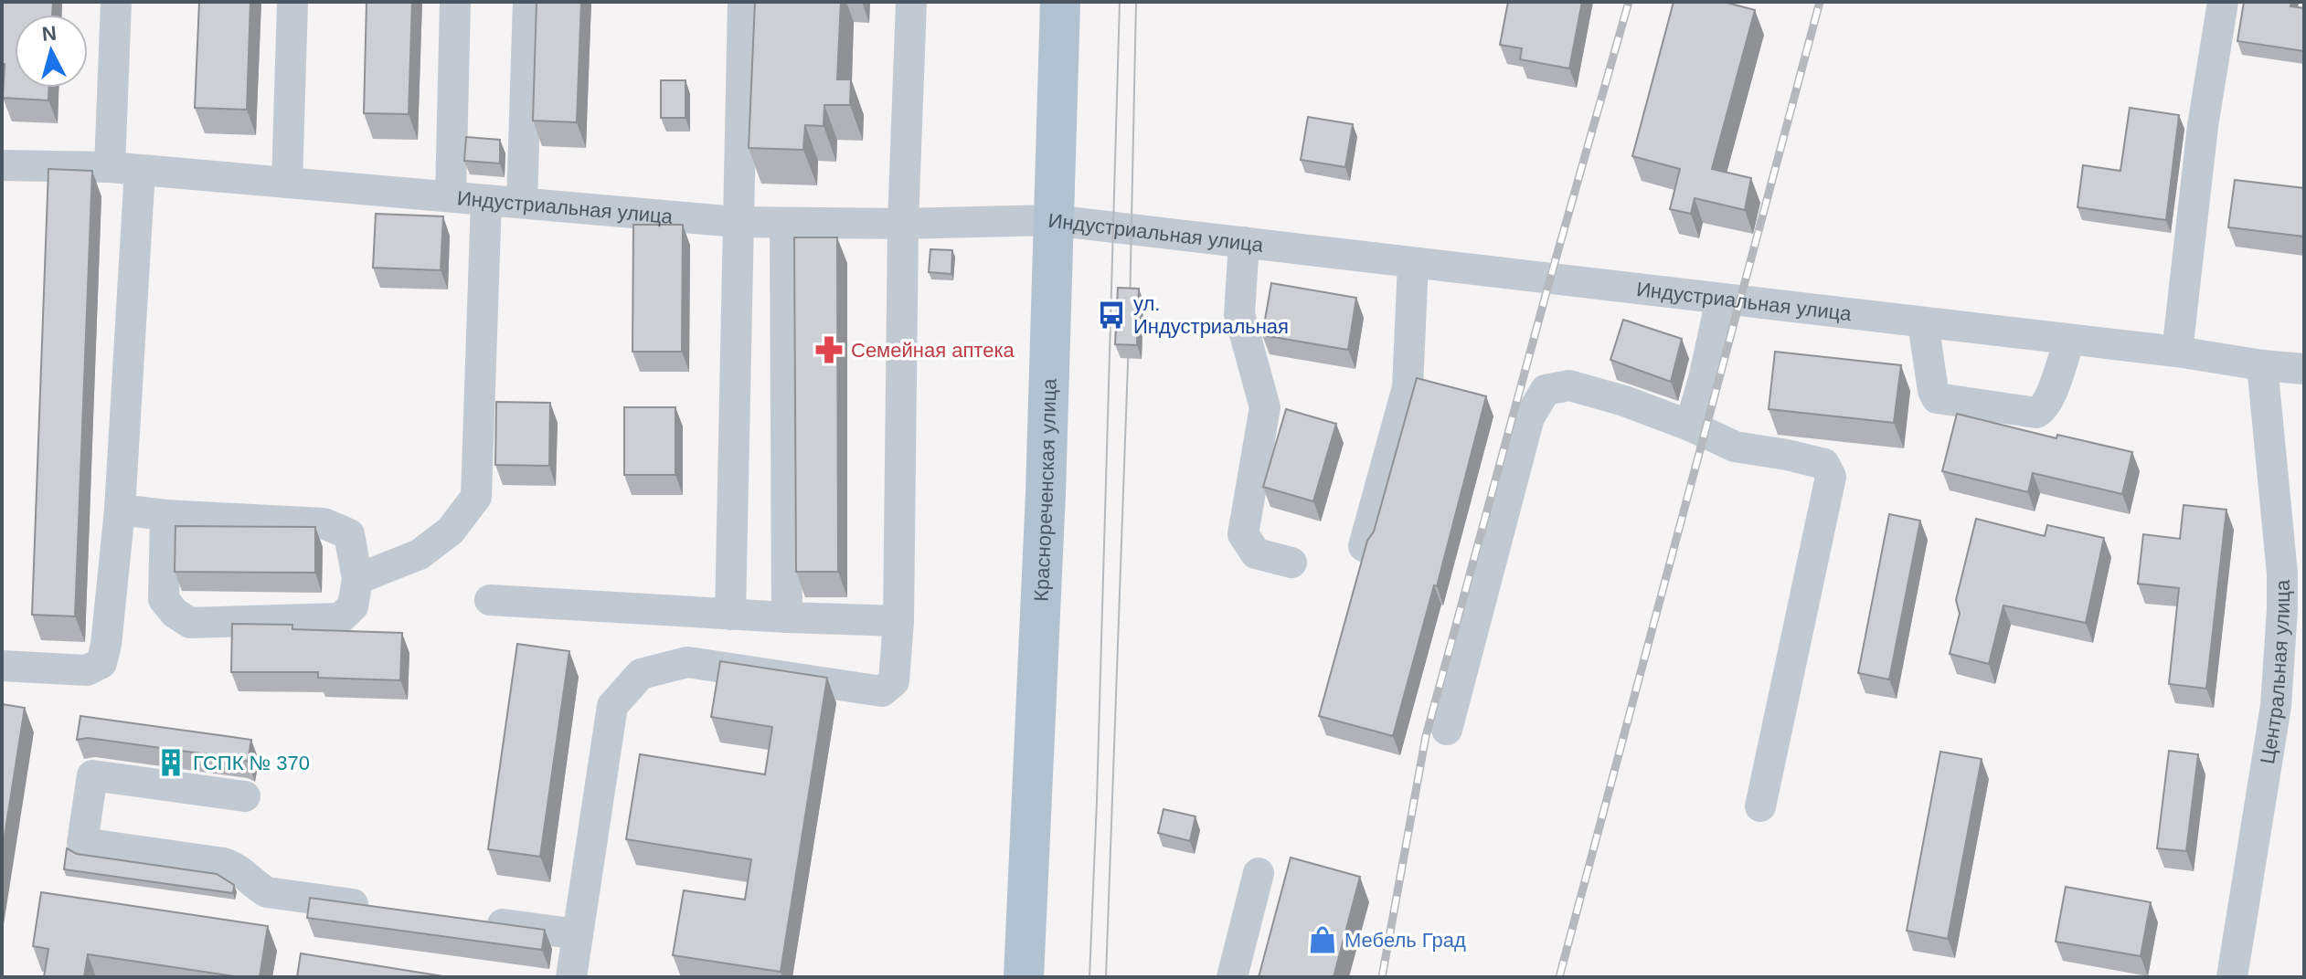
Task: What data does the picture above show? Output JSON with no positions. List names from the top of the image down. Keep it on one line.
{"streets":{"main road":["Краснореченская улица"],"street":["Индустриальная улица","Центральная улица"]},"crossings":[["Индустриальная улица","Краснореченская улица"],["Индустриальная улица","Центральная улица"]],"places":{"bus stop":["ул. Индустриальная"],"pharmacy":["Семейная аптека"],"building":["ГСПК № 370"],"shop":["Мебель Град"]},"north":"top"}
